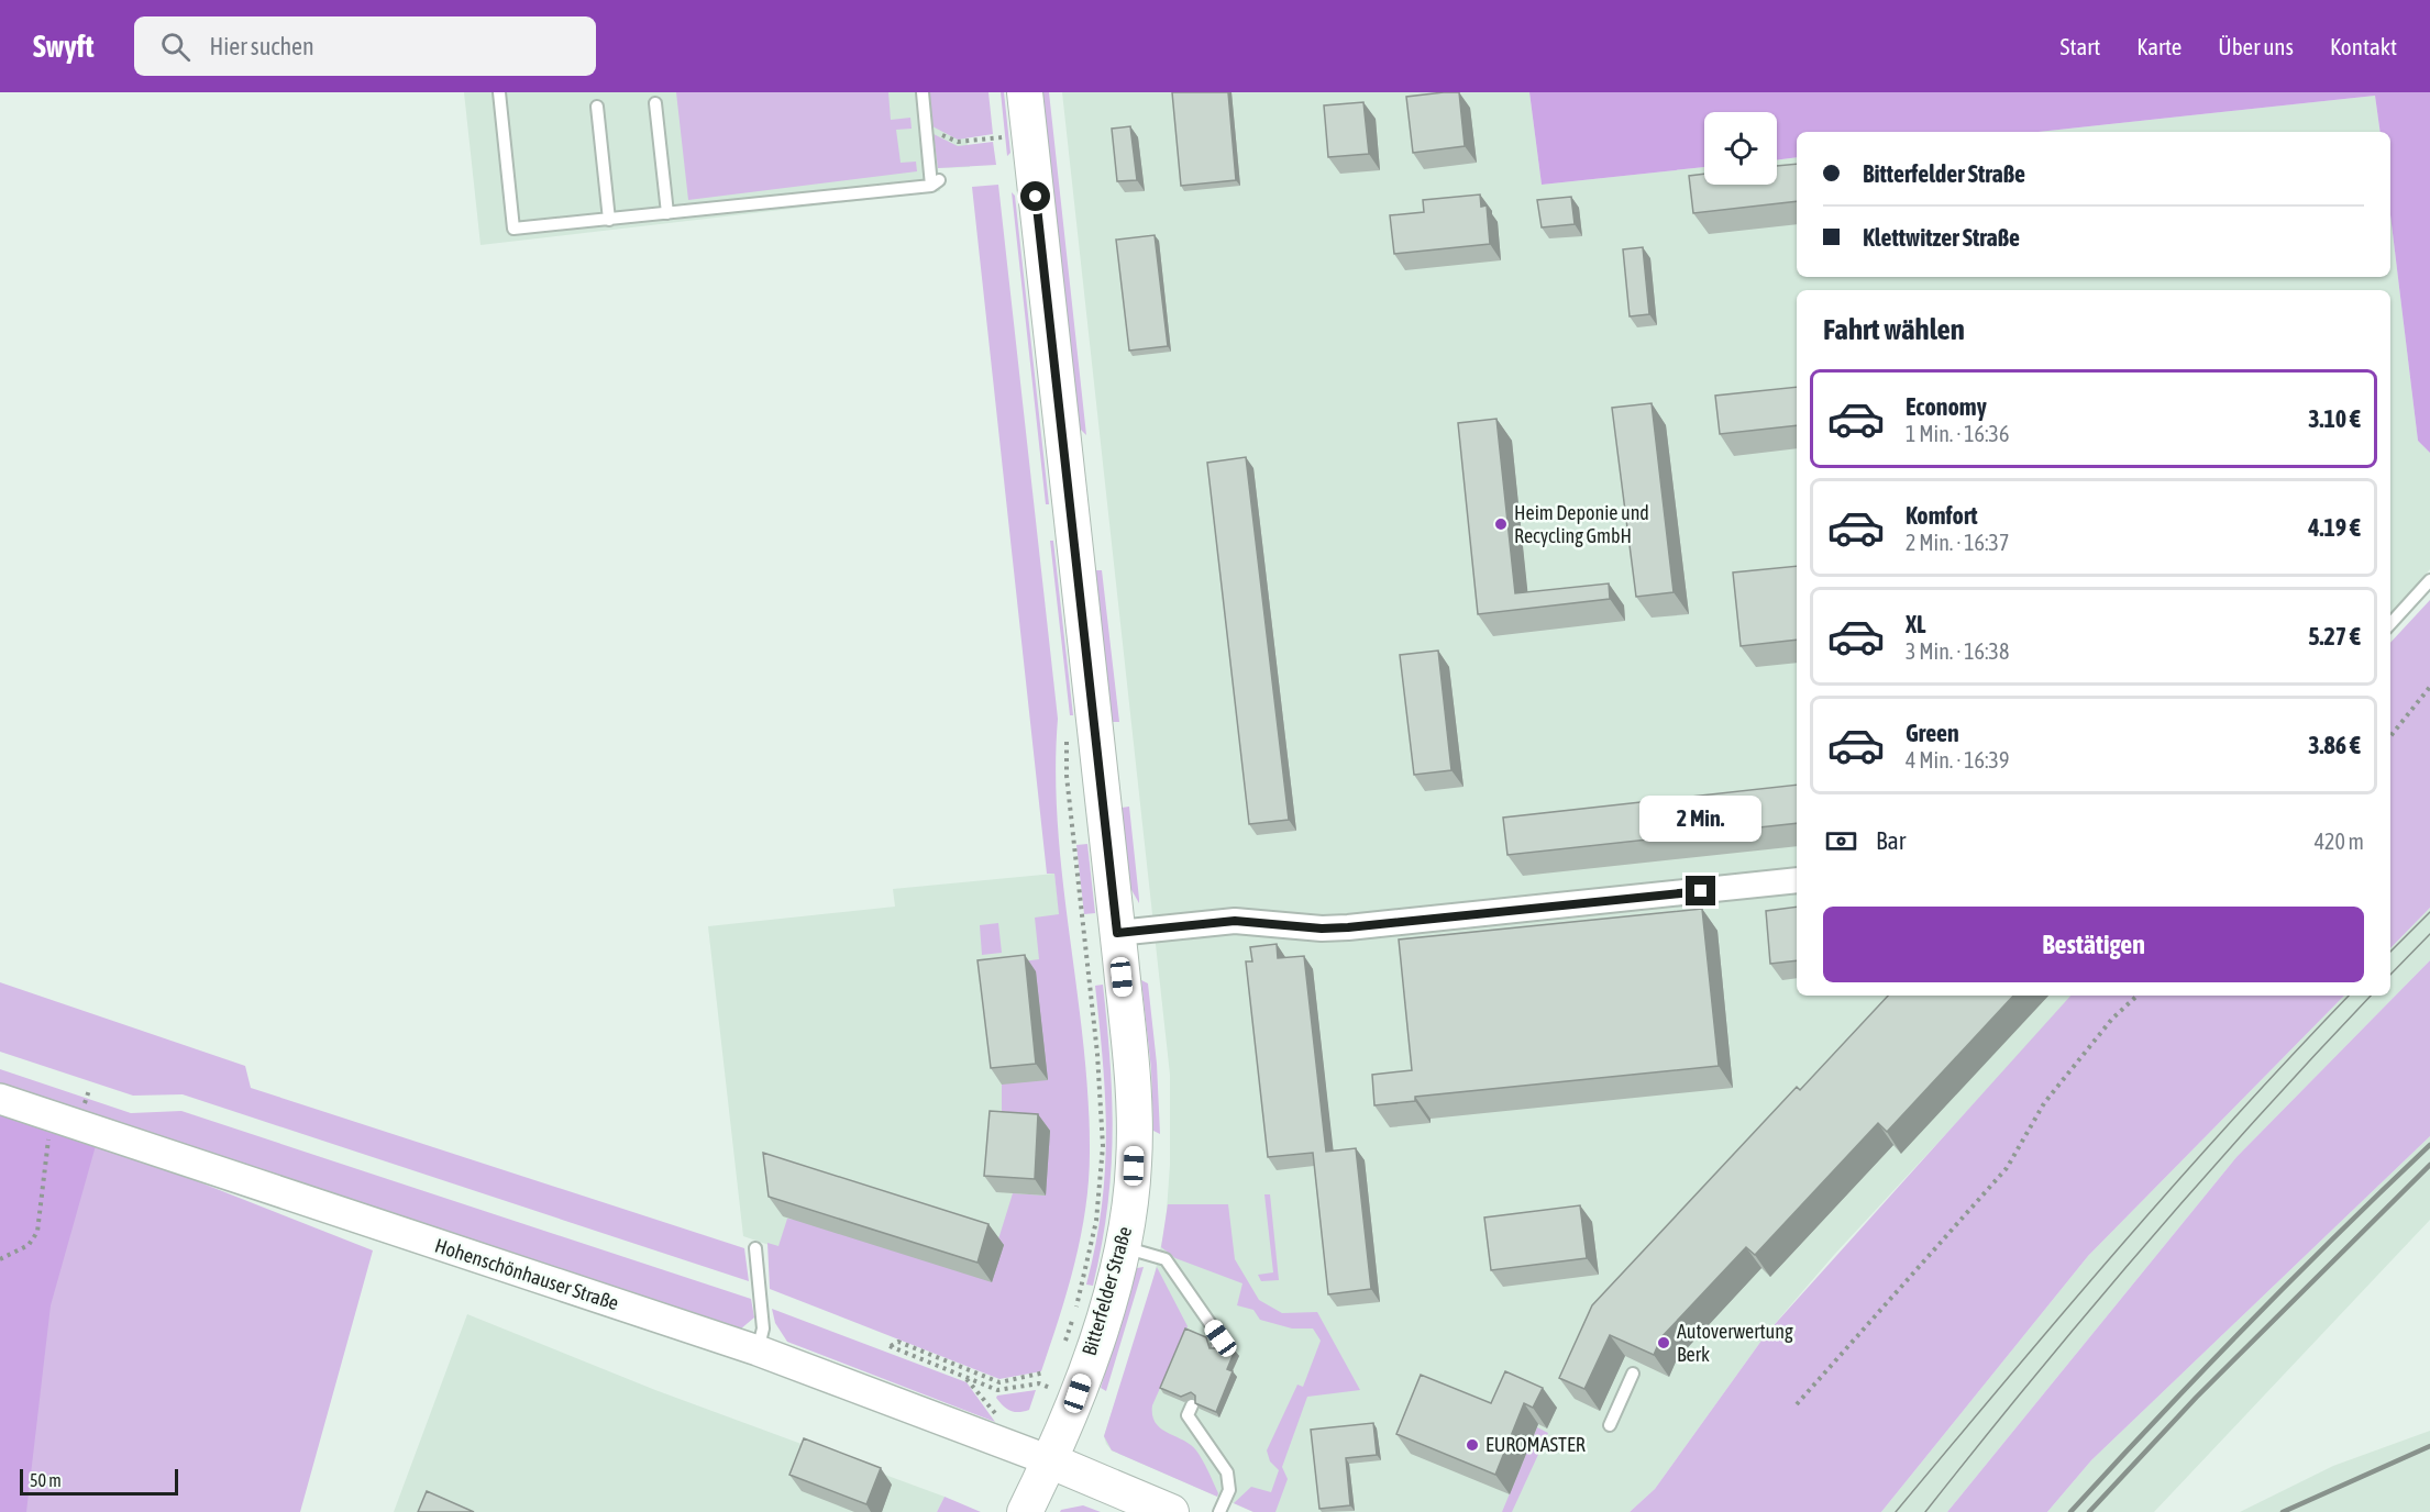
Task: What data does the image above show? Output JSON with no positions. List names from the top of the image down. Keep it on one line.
{"streets":{"main road":["Bitterfelder Straße"],"street":["Hohenschönhauser Straße"]},"crossings":[["Hohenschönhauser Straße","Bitterfelder Straße"]],"places":["Heim Deponie und Recycling GmbH","Autoverwertung Berk","EUROMASTER"],"scale_bar":"50 m","page":{"header":"Swyft","search":"Hier suchen","nav":["Start","Karte","Über uns","Kontakt"],"banner":["Bitterfelder Straße","Klettwitzer Straße"],"heading":"Fahrt wählen","list":[{"name":"Economy","note":"1 Min. · 16:36","value":"3.10 €"},{"name":"Komfort","note":"2 Min. · 16:37","value":"4.19 €"},{"name":"XL","note":"3 Min. · 16:38","value":"5.27 €"},{"name":"Green","note":"4 Min. · 16:39","value":"3.86 €"}],"bubble":"2 Min.","pay":["Bar","420 m"],"buttons":"Bestätigen","scale":"50 m"}}
